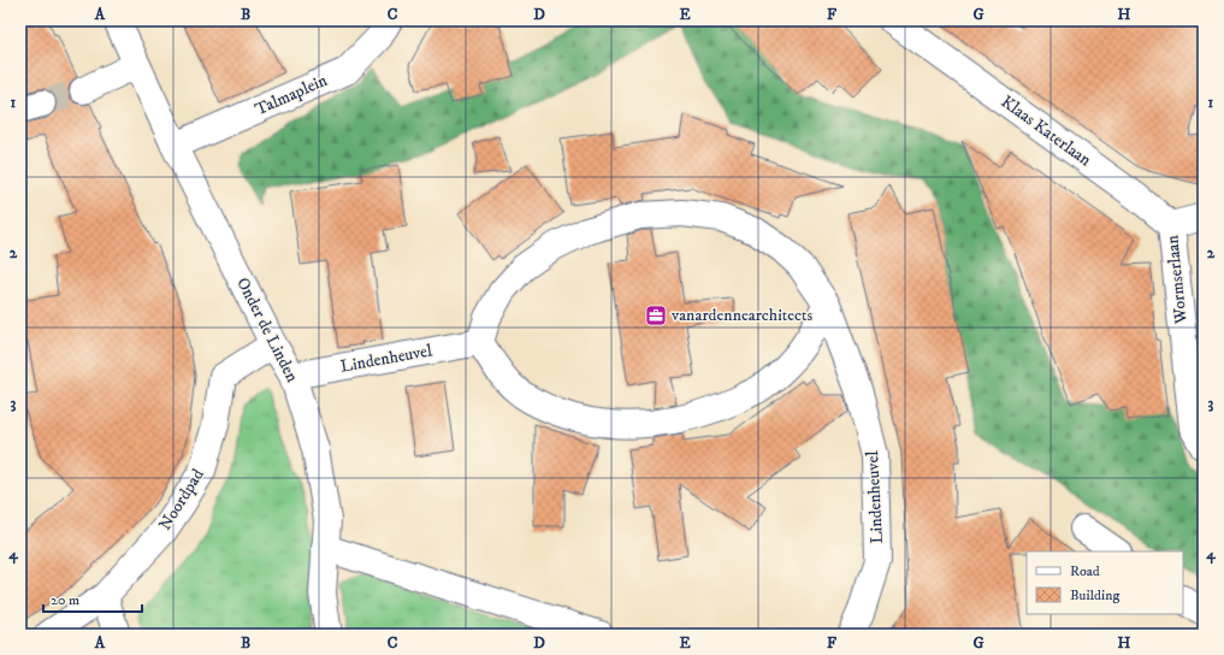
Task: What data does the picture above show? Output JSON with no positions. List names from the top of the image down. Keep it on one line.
{"streets":{"street":["Talmaplein","Klaas Katerlaan","Wormserlaan","Onder de Linden","Lindenheuvel","Noordpad"]},"crossings":[["Talmaplein","Onder de Linden"],["Klaas Katerlaan","Wormserlaan"],["Onder de Linden","Lindenheuvel"],["Onder de Linden","Noordpad"]],"places":{"office":["vanardennearchitects"]},"legend":["Road","Building"],"scale_bar":"20 m","grid":{"columns":["A","B","C","D","E","F","G","H"],"rows":["1","2","3","4"]}}
